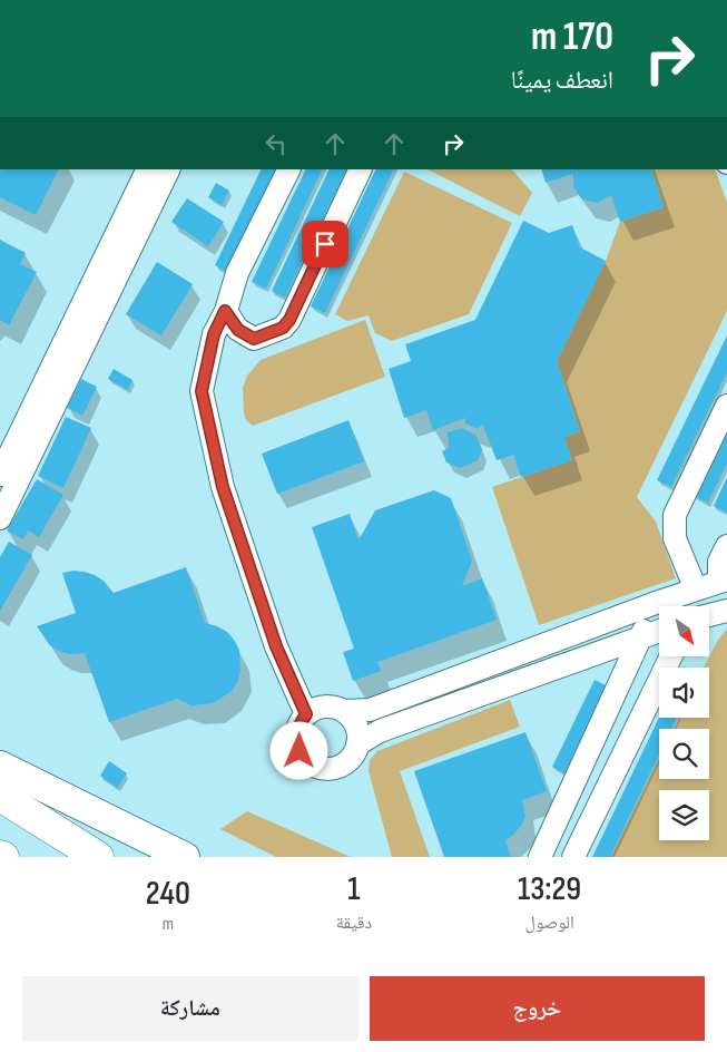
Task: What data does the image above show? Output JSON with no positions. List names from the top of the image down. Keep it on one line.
{"north":"bottom right","page":{"turn":["170 m","انعطف يمينًا"],"eta":["13:29","الوصول","1","دقيقة","240","m"],"buttons":["خروج","مشاركة"]}}
